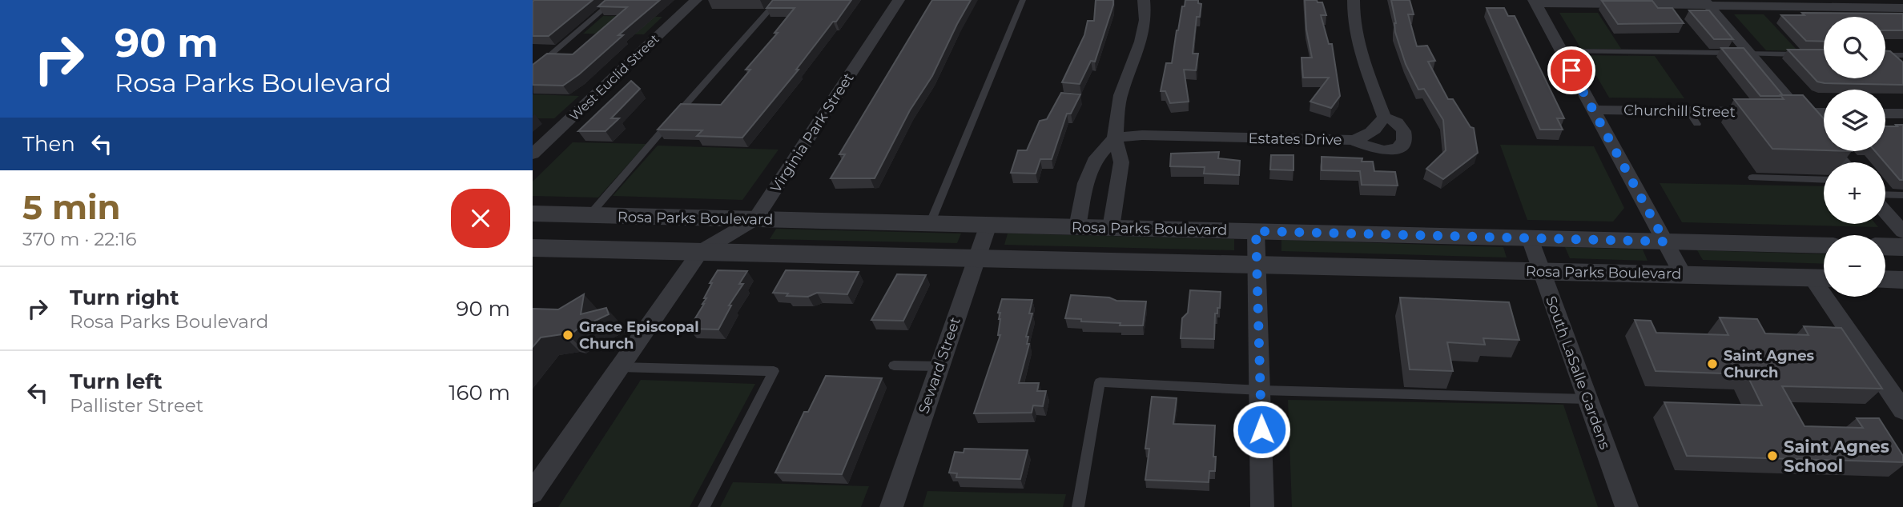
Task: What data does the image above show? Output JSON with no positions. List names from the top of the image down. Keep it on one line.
{"streets":{"street":["West Euclid Street","Churchill Street","Virginia Park Street","Estates Drive","Rosa Parks Boulevard","Seward Street","South LaSalle Gardens"]},"crossings":[["Virginia Park Street","Rosa Parks Boulevard"],["Rosa Parks Boulevard","Seward Street"],["Rosa Parks Boulevard","South LaSalle Gardens"]],"places":["Grace Episcopal Church","Saint Agnes Church","Saint Agnes School"],"page":{"turn":["90 m","Rosa Parks Boulevard"],"map_buttons":["+","−"],"then":"Then","heading":["5 min","370 m · 22:16"],"list":[{"name":"Turn right","note":"Rosa Parks Boulevard","value":"90 m"},{"name":"Turn left","note":"Pallister Street","value":"160 m"}]}}
